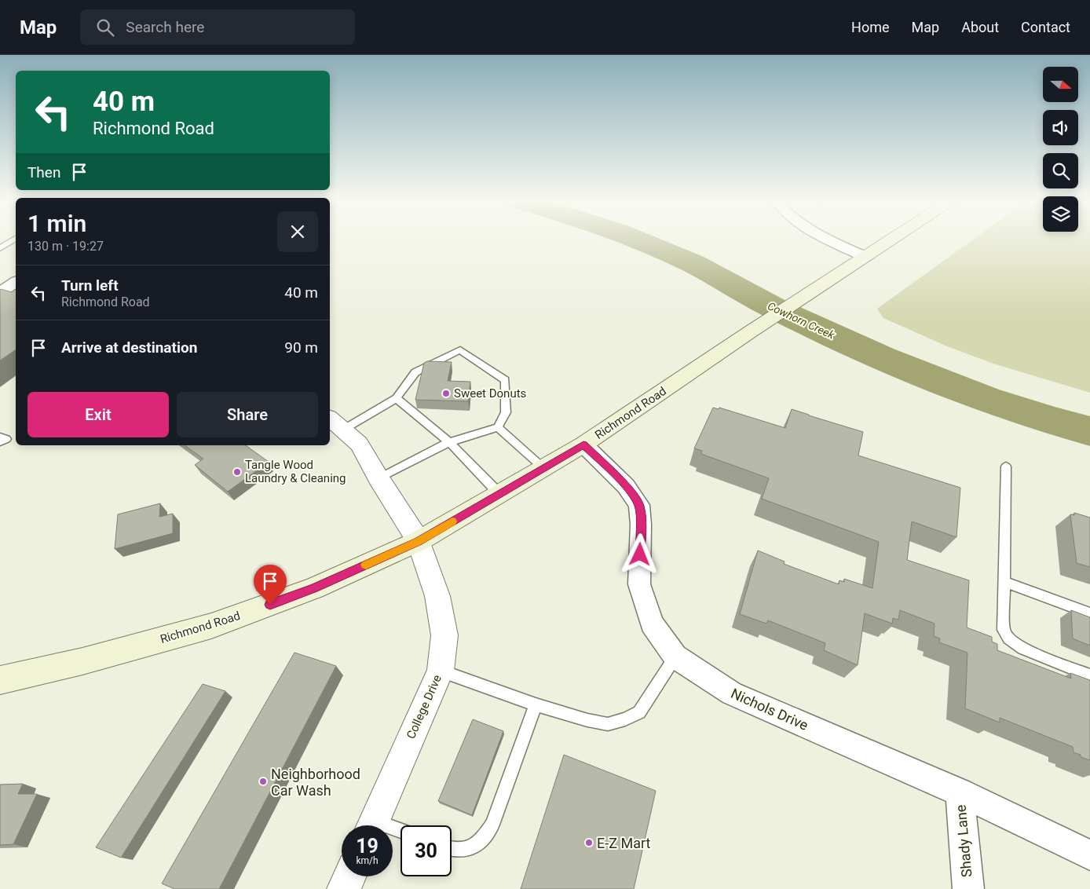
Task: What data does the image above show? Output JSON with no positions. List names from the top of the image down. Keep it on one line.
{"streets":{"main road":["Richmond Road"],"street":["College Drive","Nichols Drive","Shady Lane"]},"crossings":[["Richmond Road","College Drive"],["Richmond Road","Nichols Drive"],["Nichols Drive","Shady Lane"]],"water":["Cowhorn Creek"],"places":["Sweet Donuts","Tangle Wood Laundry & Cleaning","Neighborhood Car Wash","E-Z Mart"],"north":"right","page":{"header":"Map","search":"Search here","nav":["Home","Map","About","Contact"],"turn":["40 m","Richmond Road"],"then":"Then","heading":["1 min","130 m · 19:27"],"list":[{"name":"Turn left","note":"Richmond Road","value":"40 m"},{"name":"Arrive at destination","value":"90 m"}],"buttons":["Exit","Share"],"speed":"19 km/h","limit":"30"}}
